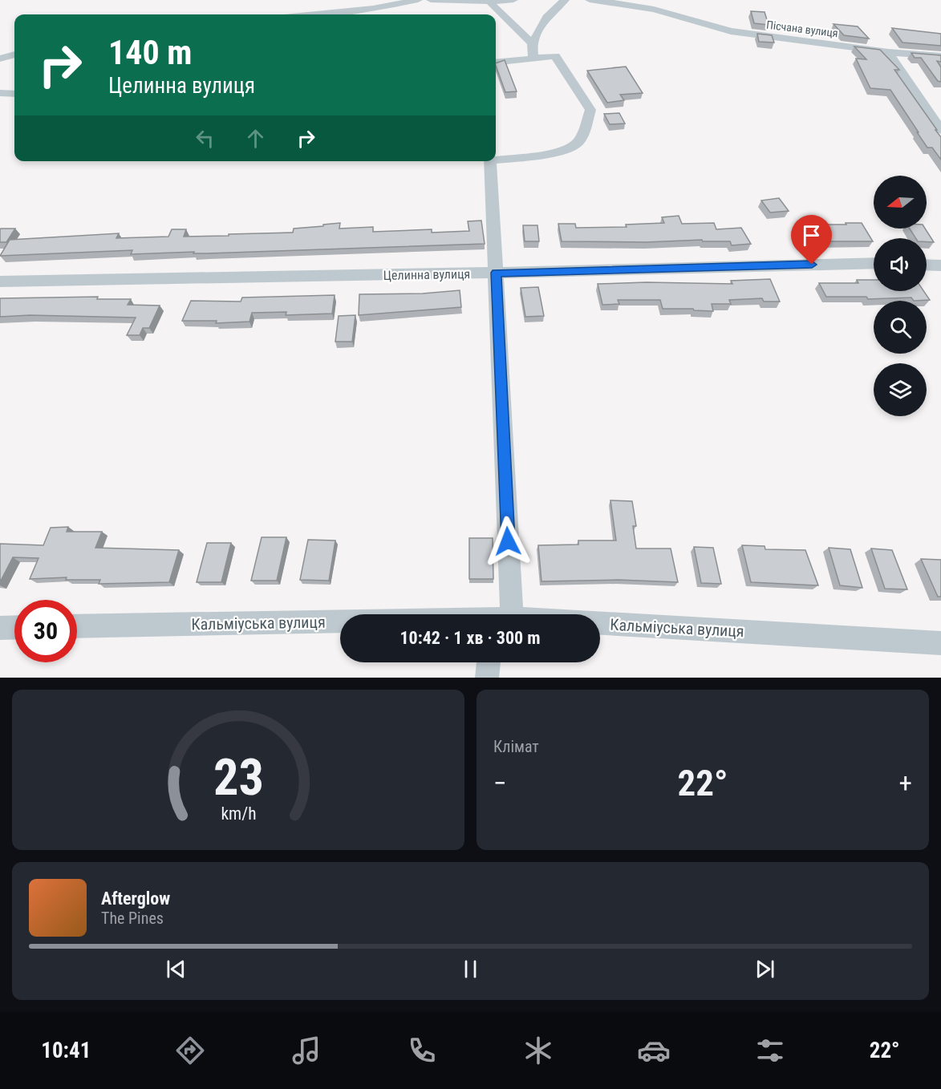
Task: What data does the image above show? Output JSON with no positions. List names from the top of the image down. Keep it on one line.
{"streets":{"street":["Пiсчана вулиця","Целинна вулиця","Кальміуська вулиця"]},"north":"left","page":{"turn":["140 m","Целинна вулиця"],"limit":"30","trip":"10:42 · 1 хв · 300 m","tile":"Клімат","heat":["−","22°","+"],"song":["Afterglow","The Pines"],"tabs":["10:41","22°"],"gauge":["23","km/h"]}}
